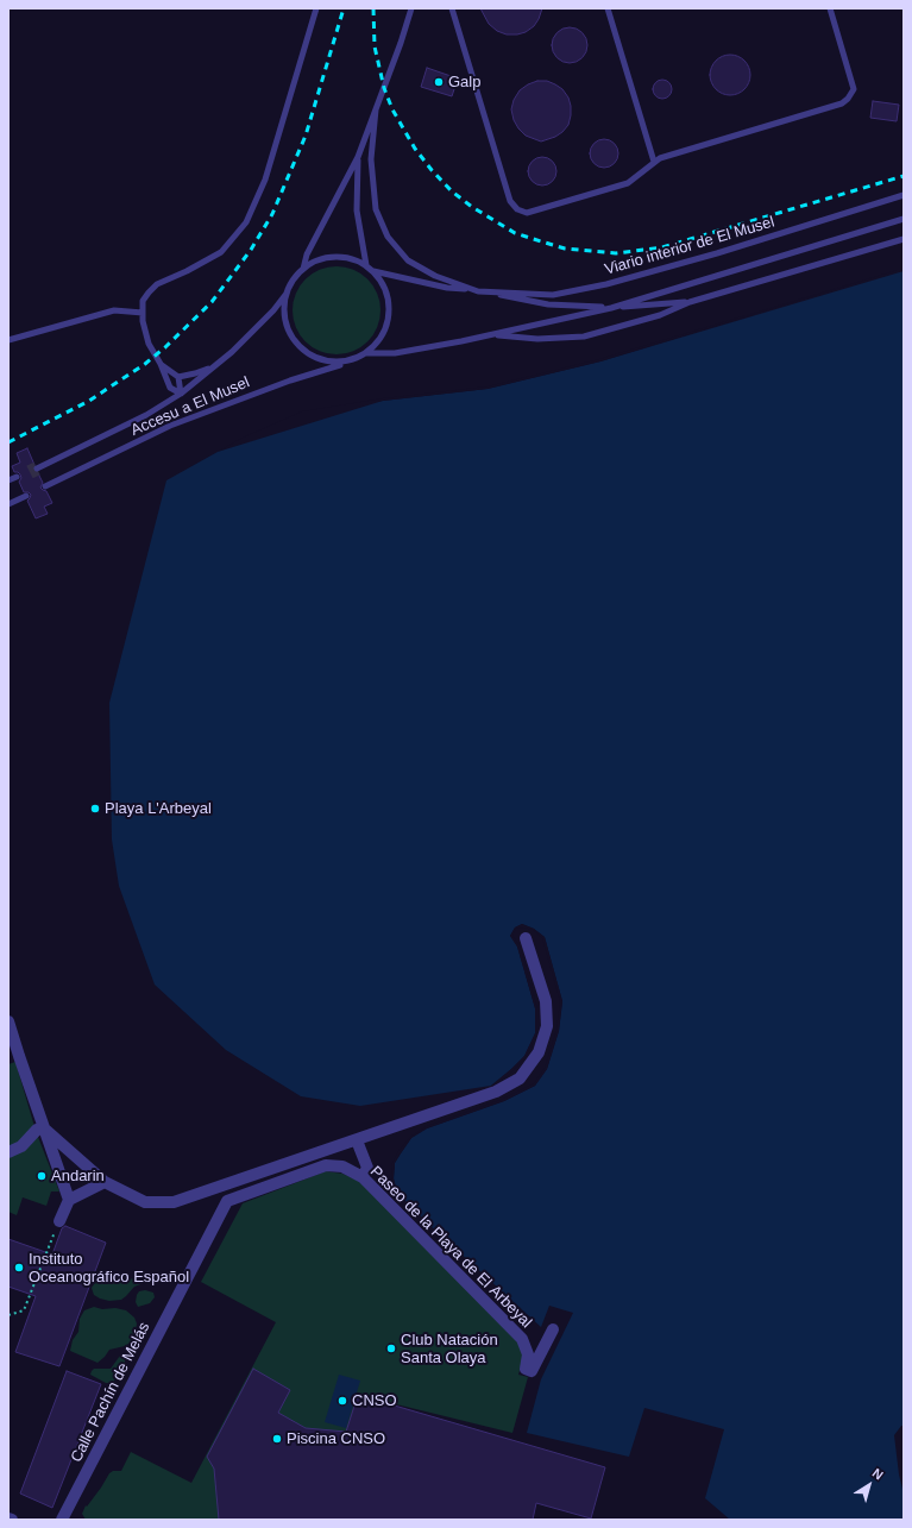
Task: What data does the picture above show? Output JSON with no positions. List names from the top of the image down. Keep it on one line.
{"streets":{"street":["Paseo de la Playa de El Arbeyal","Calle Pachín de Melás"],"lane":["Viario interior de El Musel","Accesu a El Musel"]},"crossings":[["Viario interior de El Musel","Accesu a El Musel"],["Paseo de la Playa de El Arbeyal","Calle Pachín de Melás"]],"places":["Galp","Playa L'Arbeyal","Andarin","Instituto Oceanográfico Español","Club Natación Santa Olaya","CNSO","Piscina CNSO"],"north":"top right"}
